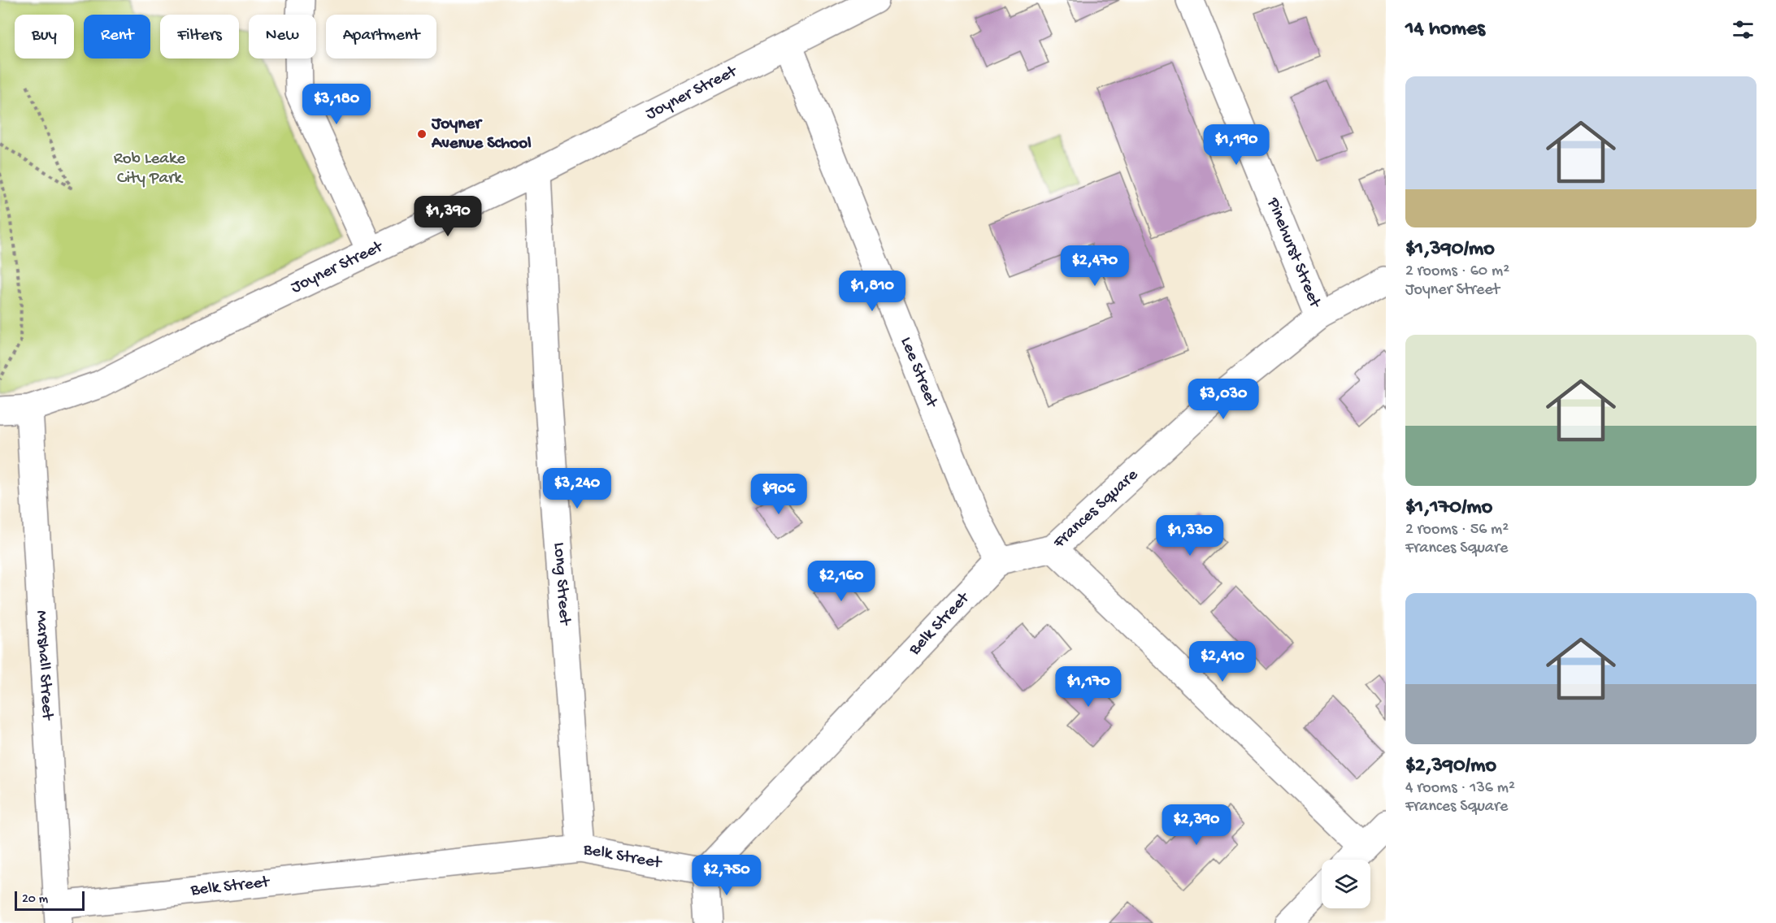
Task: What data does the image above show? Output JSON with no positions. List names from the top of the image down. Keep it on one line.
{"streets":{"street":["Joyner Street","Pinehurst Street","Lee Street","Frances Square","Long Street","Belk Street","Marshall Street"]},"crossings":[["Joyner Street","Lee Street"],["Joyner Street","Long Street"],["Joyner Street","Marshall Street"],["Pinehurst Street","Frances Square"],["Lee Street","Belk Street"],["Long Street","Belk Street"],["Belk Street","Marshall Street"]],"parks":["Rob Leake City Park"],"places":["Joyner Avenue School"],"scale_bar":"20 m","page":{"heading":"14 homes","chip":["Buy","Rent","Filters","New","Apartment"],"list":[{"name":"$1,390/mo","note":"2 rooms · 60 m² · Joyner Street"},{"name":"$1,170/mo","note":"2 rooms · 56 m² · Frances Square"},{"name":"$2,390/mo","note":"4 rooms · 136 m² · Frances Square"}],"price":["$3,180","$1,190","$1,390","$2,470","$1,810","$3,030","$3,240","$906","$1,330","$2,160","$2,410","$1,170","$2,390","$2,750"],"scale":"20 m"}}
